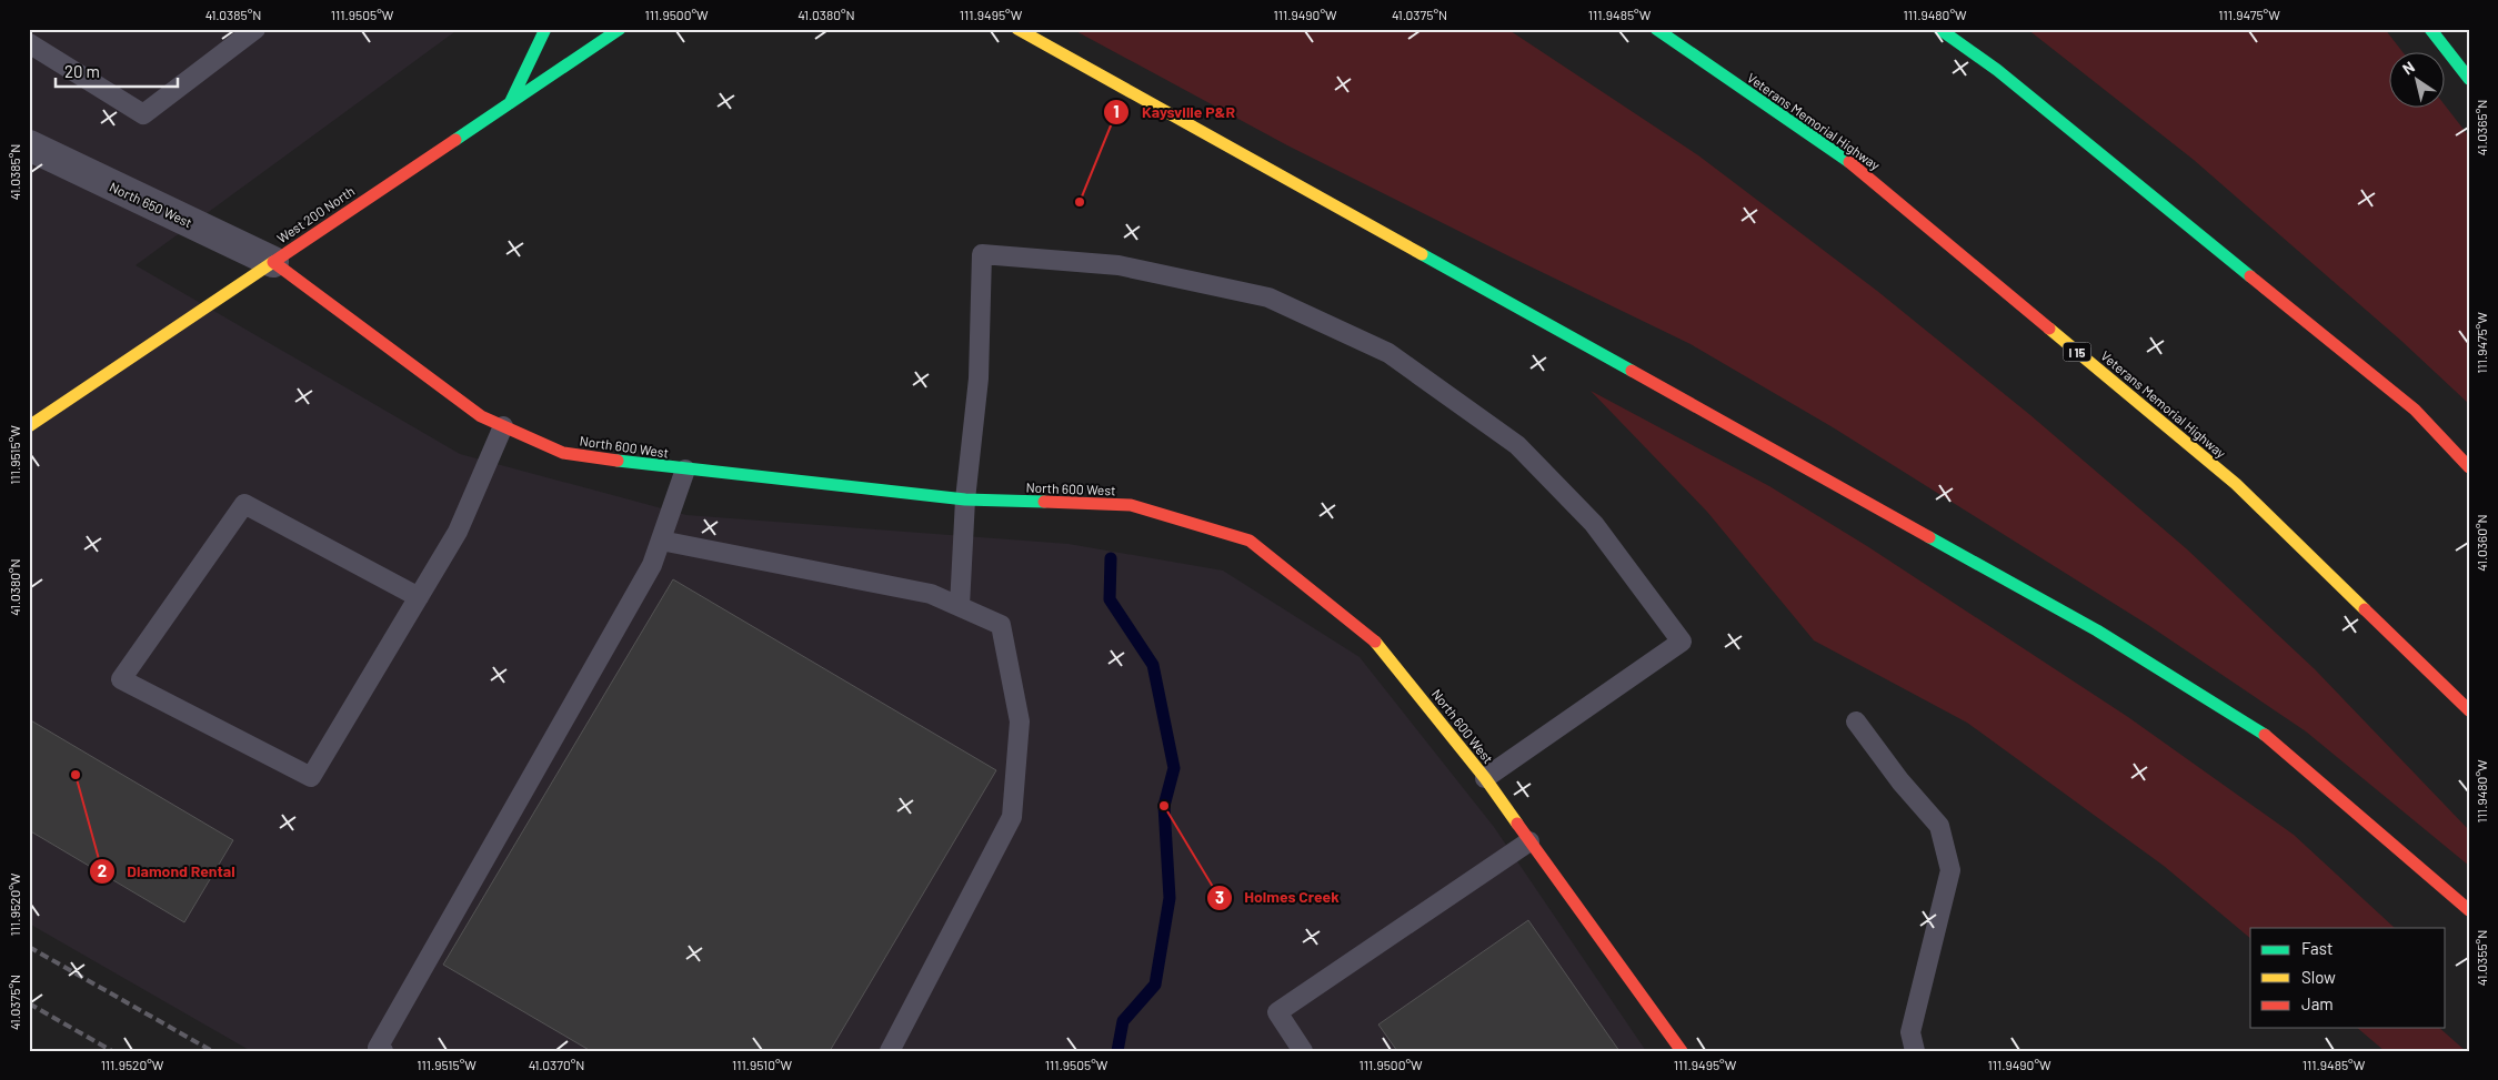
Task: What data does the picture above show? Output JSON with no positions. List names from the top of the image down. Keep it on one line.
{"streets":{"main road":["Veterans Memorial Highway","West 200 North","I 15","North 600 West"],"street":["North 650 West"]},"crossings":[["North 650 West","West 200 North"],["North 650 West","North 600 West"],["West 200 North","North 600 West"]],"places":["Kaysville P&R","Diamond Rental","Holmes Creek"],"legend":["Fast","Slow","Jam"],"scale_bar":"20 m","north":"top left","coordinates":["41.0385°N","111.9505°W","111.9500°W","41.0380°N","111.9495°W","111.9490°W","41.0375°N","111.9485°W","111.9480°W","111.9475°W","41.0365°N","111.9515°W","41.0360°N","111.9520°W","41.0355°N","41.0370°N","111.9510°W"]}
